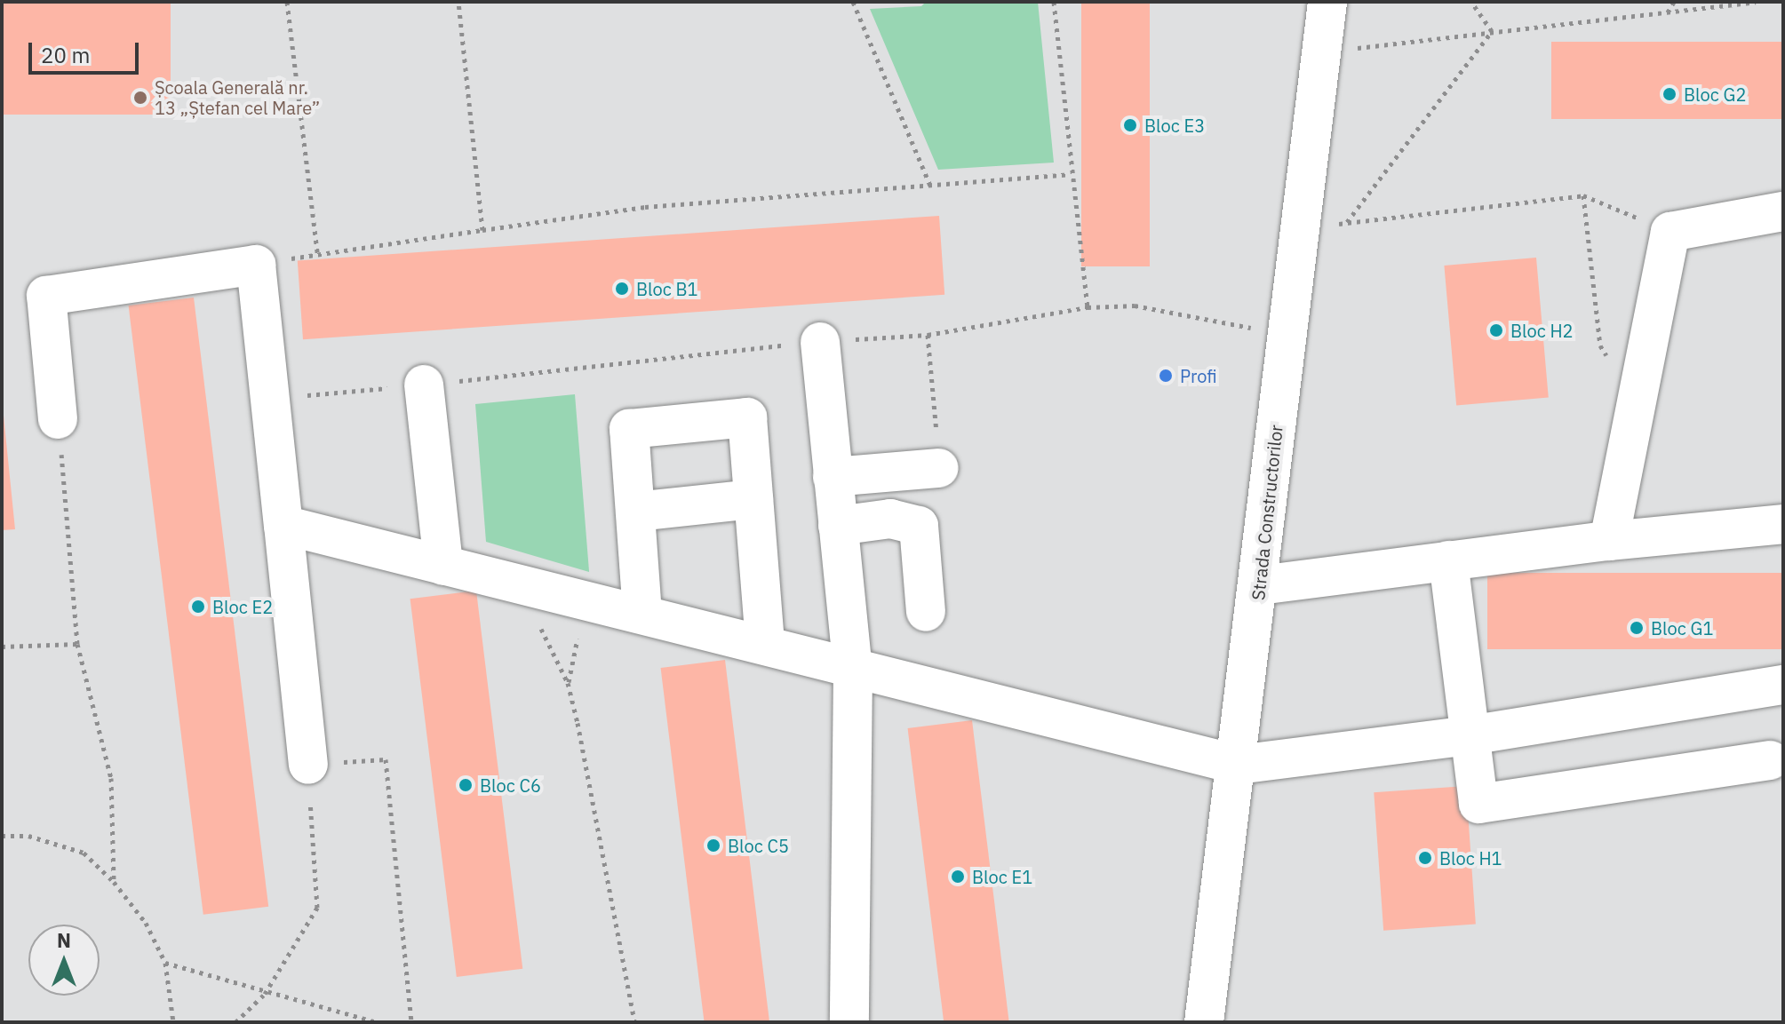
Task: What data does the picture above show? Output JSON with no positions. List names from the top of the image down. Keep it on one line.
{"streets":{"street":["Strada Constructorilor"]},"places":["Bloc G2","Școala Generală nr. 13 „Ștefan cel Mare”","Bloc E3","Bloc B1","Bloc H2","Profi","Bloc E2","Bloc G1","Bloc C6","Bloc C5","Bloc H1","Bloc E1"],"scale_bar":"20 m","north":"top"}
